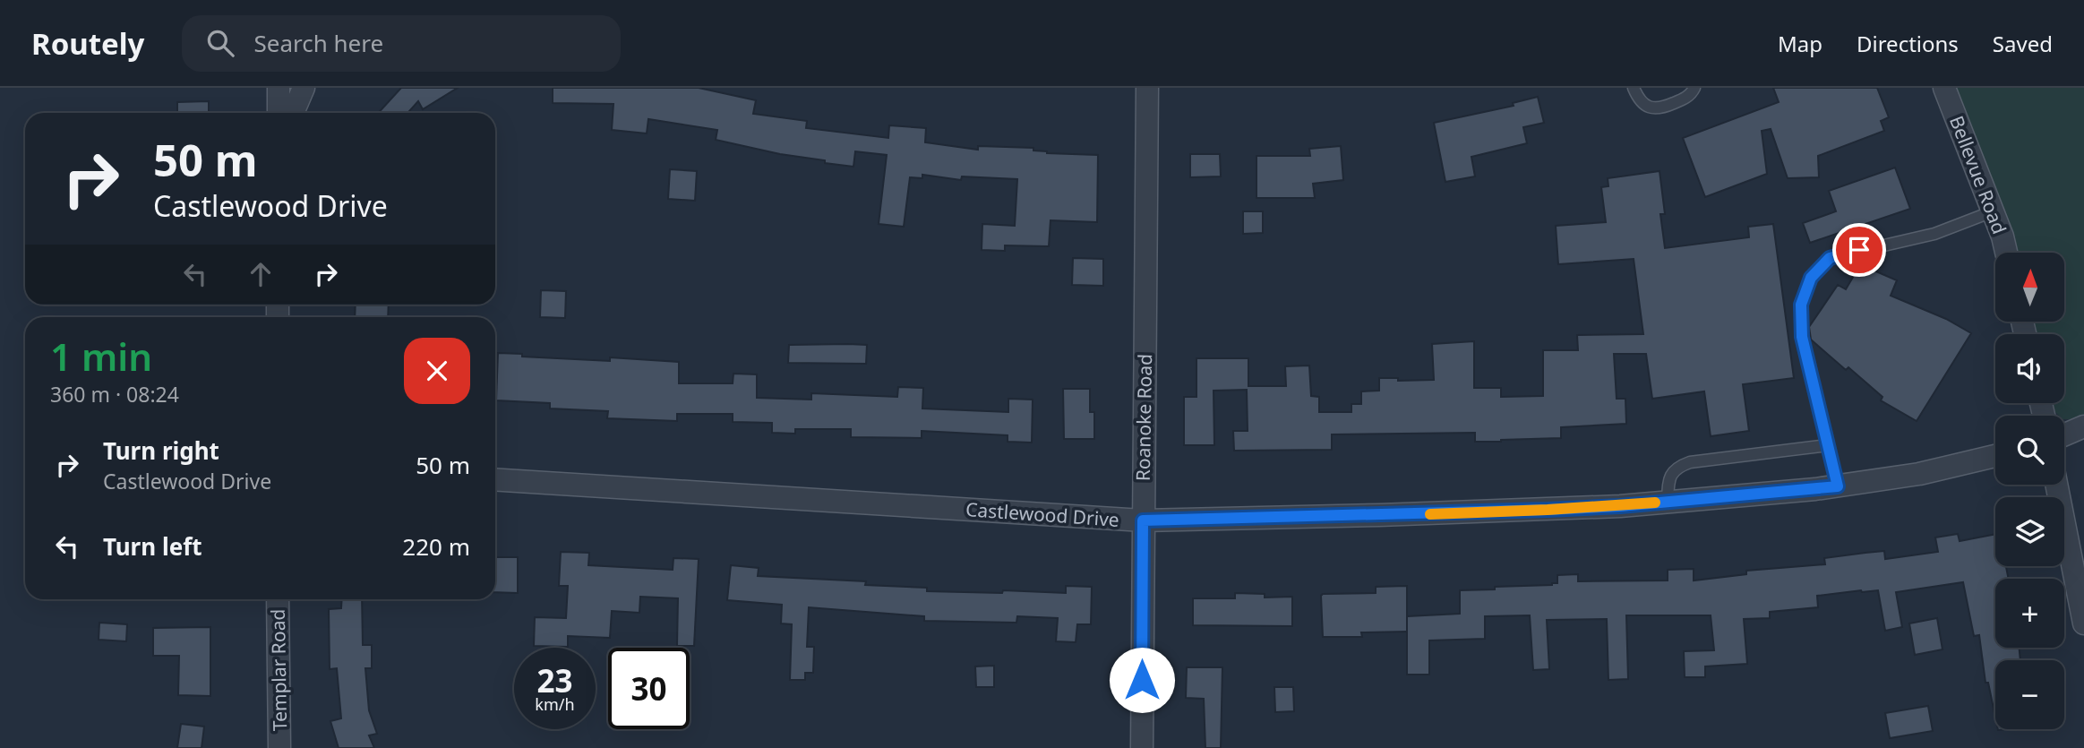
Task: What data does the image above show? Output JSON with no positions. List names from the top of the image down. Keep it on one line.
{"streets":{"street":["Bellevue Road","Roanoke Road","Castlewood Drive","Templar Road"]},"crossings":[["Roanoke Road","Castlewood Drive"]],"north":"top","page":{"header":"Routely","search":"Search here","nav":["Map","Directions","Saved"],"turn":["50 m","Castlewood Drive"],"map_buttons":["+","−"],"heading":["1 min","360 m · 08:24"],"list":[{"name":"Turn right","note":"Castlewood Drive","value":"50 m"},{"name":"Turn left","value":"220 m"}],"speed":"23 km/h","limit":"30"}}
